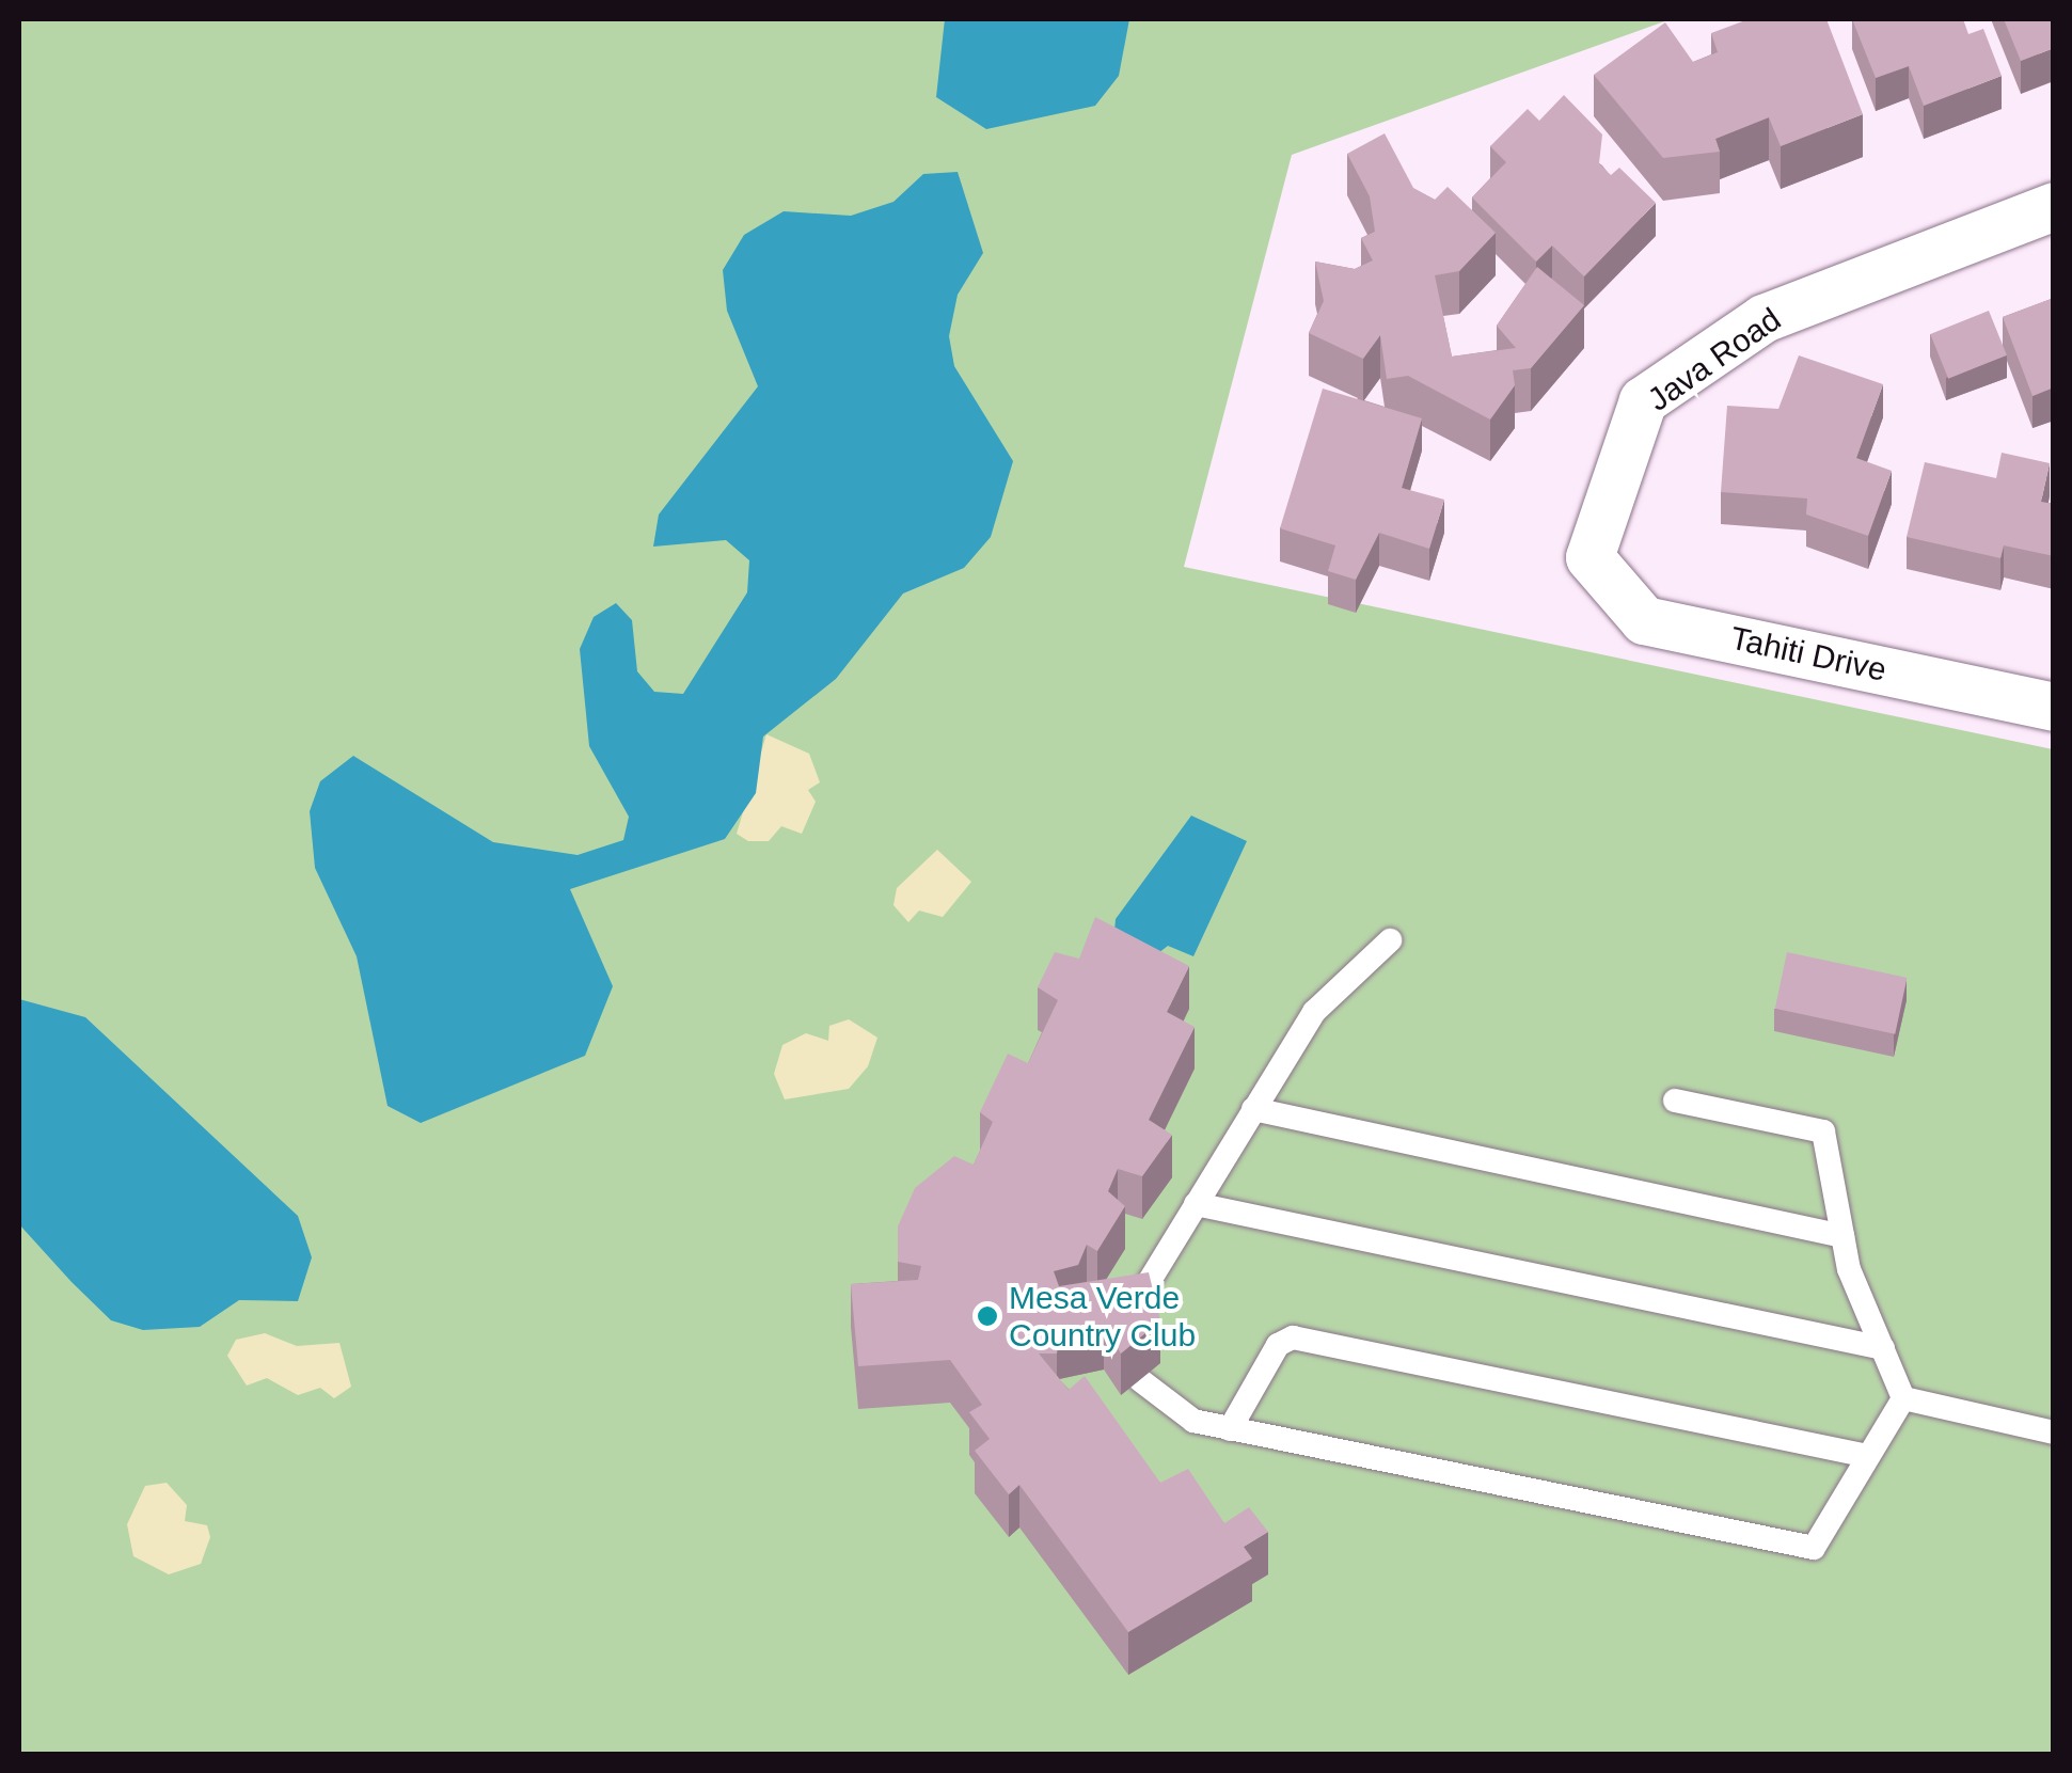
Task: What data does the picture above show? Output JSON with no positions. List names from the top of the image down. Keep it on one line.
{"streets":{"street":["Java Road","Tahiti Drive"]},"crossings":[["Java Road","Tahiti Drive"]],"places":["Mesa Verde Country Club"]}
